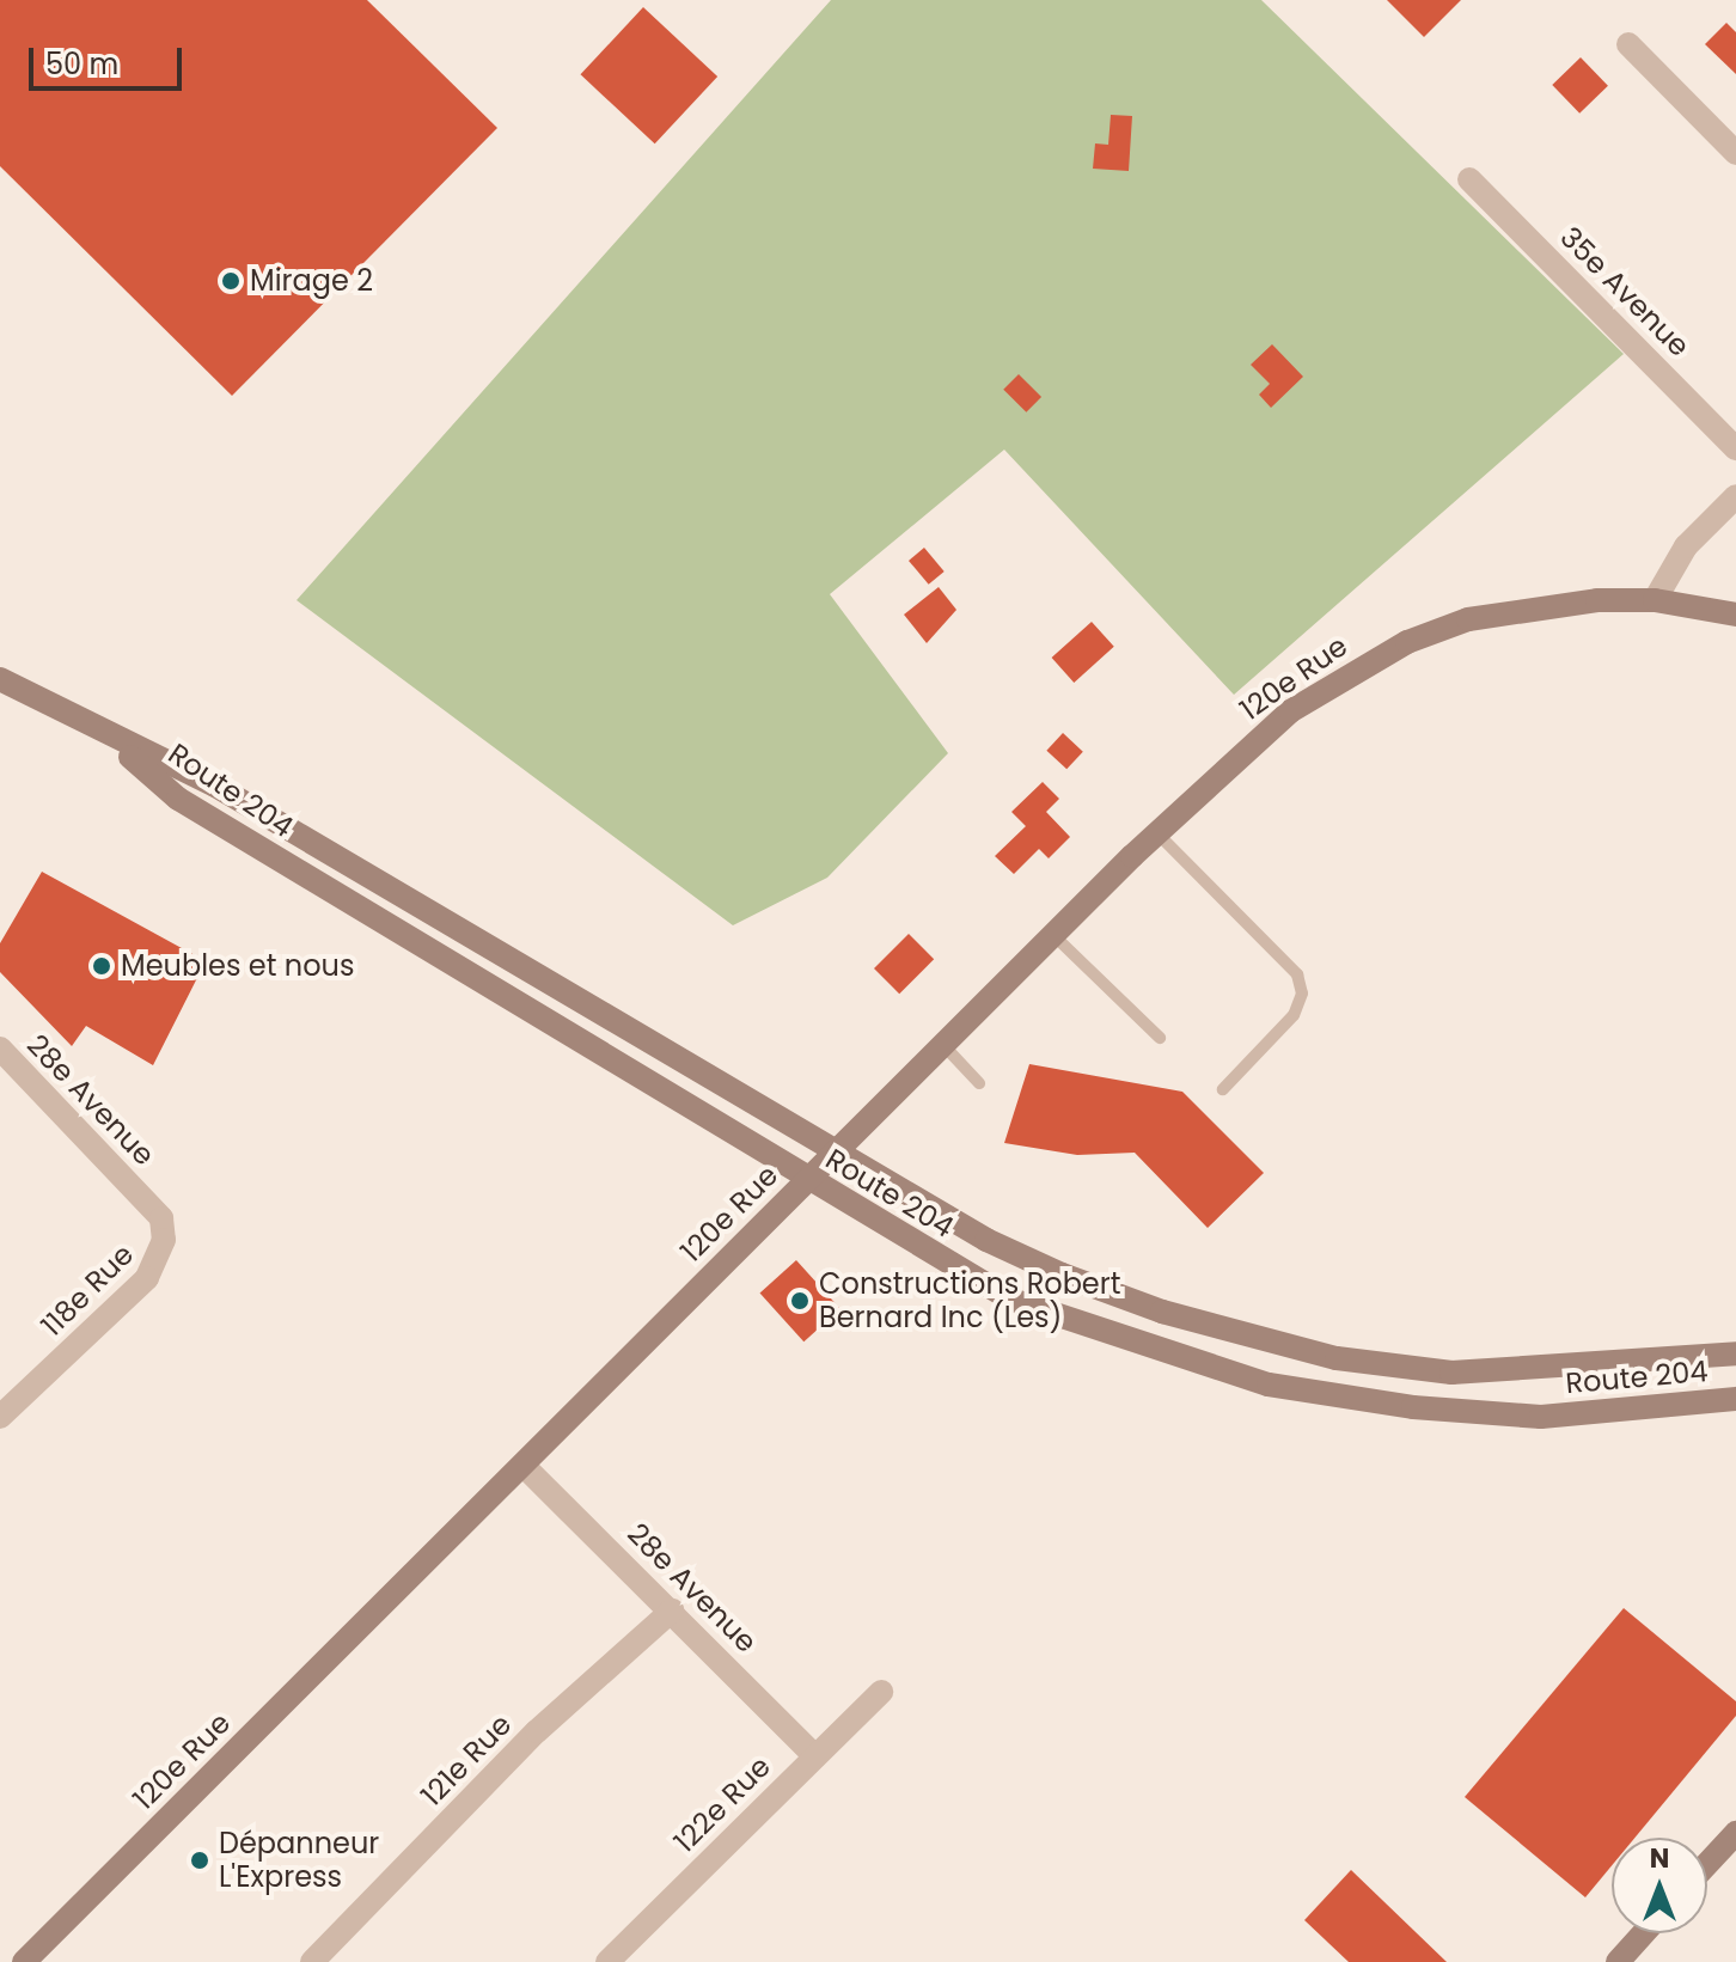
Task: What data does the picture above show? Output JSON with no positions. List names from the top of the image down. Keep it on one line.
{"streets":{"main road":["120e Rue","Route 204"],"street":["35e Avenue","28e Avenue","118e Rue","121e Rue","122e Rue"]},"crossings":[["120e Rue","Route 204"],["120e Rue","28e Avenue"],["28e Avenue","118e Rue"],["28e Avenue","121e Rue"],["28e Avenue","122e Rue"]],"places":["Mirage 2","Meubles et nous","Constructions Robert Bernard Inc (Les)","Dépanneur L'Express"],"scale_bar":"50 m","north":"top"}
